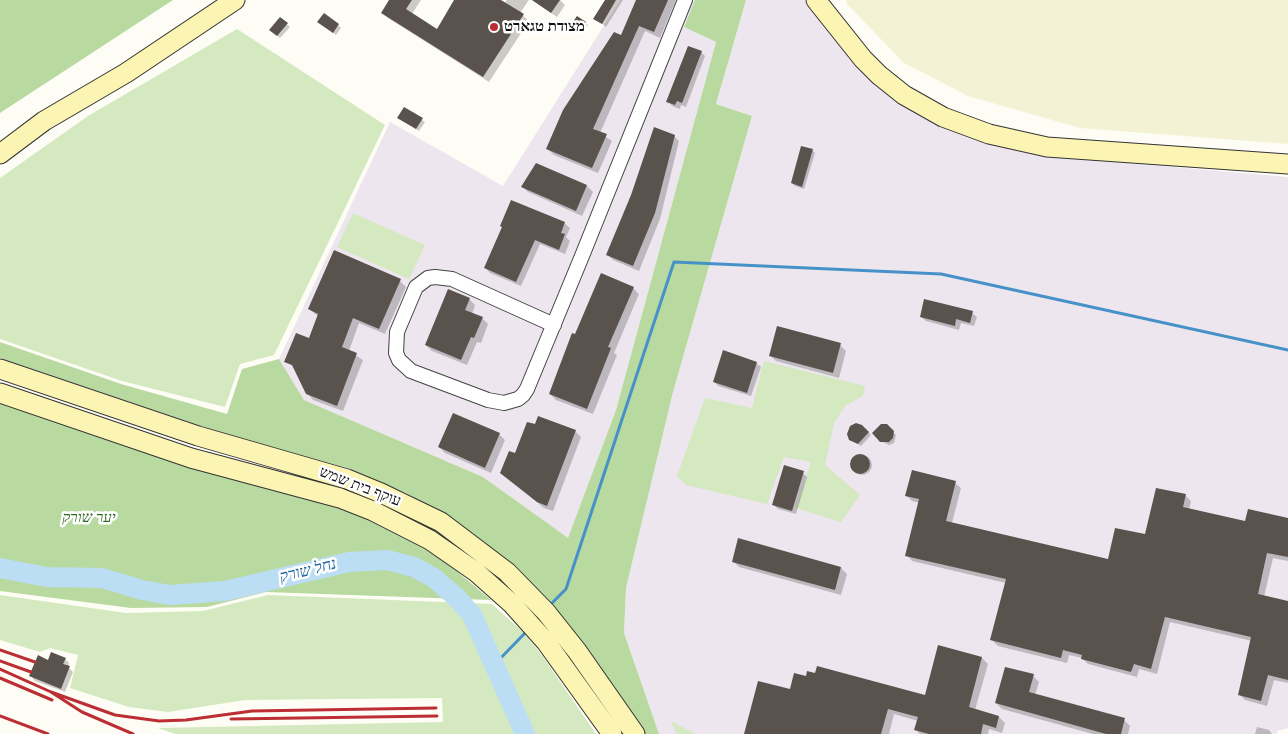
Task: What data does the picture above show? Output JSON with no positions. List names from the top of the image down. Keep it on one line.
{"streets":{"main road":["עוקף בית שמש"]},"water":["נחל שורק"],"parks":["יער שורק"],"places":["מצודת טגארט"]}
